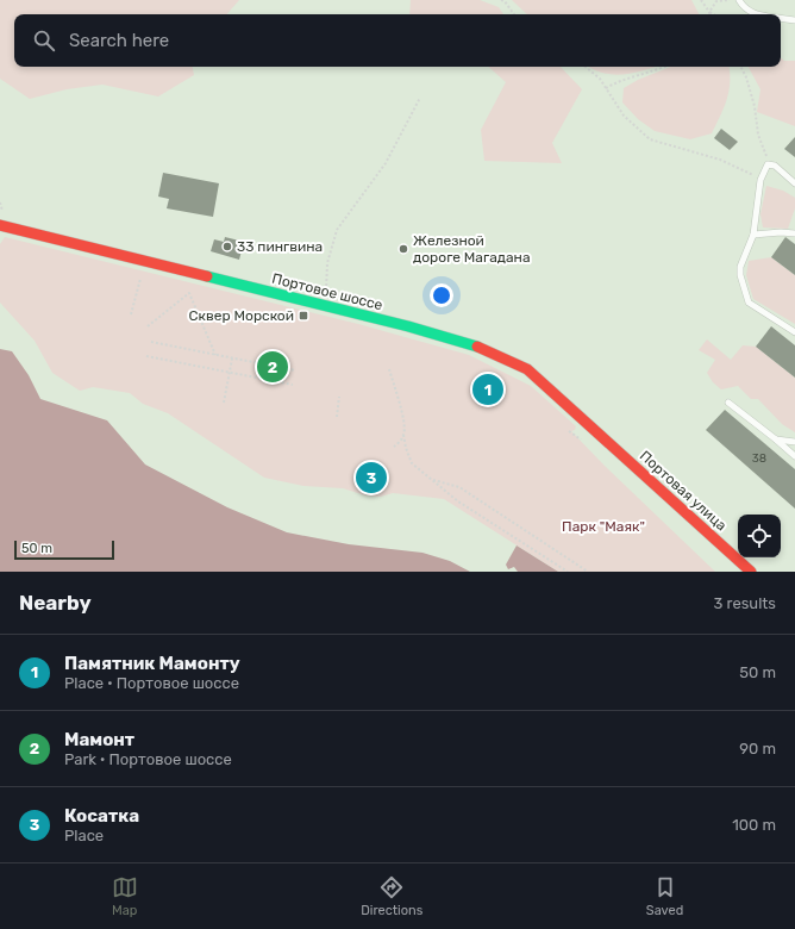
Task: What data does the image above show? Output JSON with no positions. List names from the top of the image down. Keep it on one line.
{"streets":{"street":["Портовое шоссе","Портовая улица"]},"crossings":[["Портовое шоссе","Портовая улица"]],"parks":["Парк \"Маяк\""],"places":{"other":["33 пингвина","Железной дороге Магадана"],"transit":["Сквер Морской"]},"house_numbers":["38"],"scale_bar":"50 m","page":{"search":"Search here","pins":["2","1","3"],"scale":"50 m","heading":["Nearby","3 results"],"list":[{"mark":"1","name":"Памятник Мамонту","note":"Place · Портовое шоссе","value":"50 m"},{"mark":"2","name":"Мамонт","note":"Park · Портовое шоссе","value":"90 m"},{"mark":"3","name":"Косатка","note":"Place","value":"100 m"}],"nav":["Map","Directions","Saved"]}}
